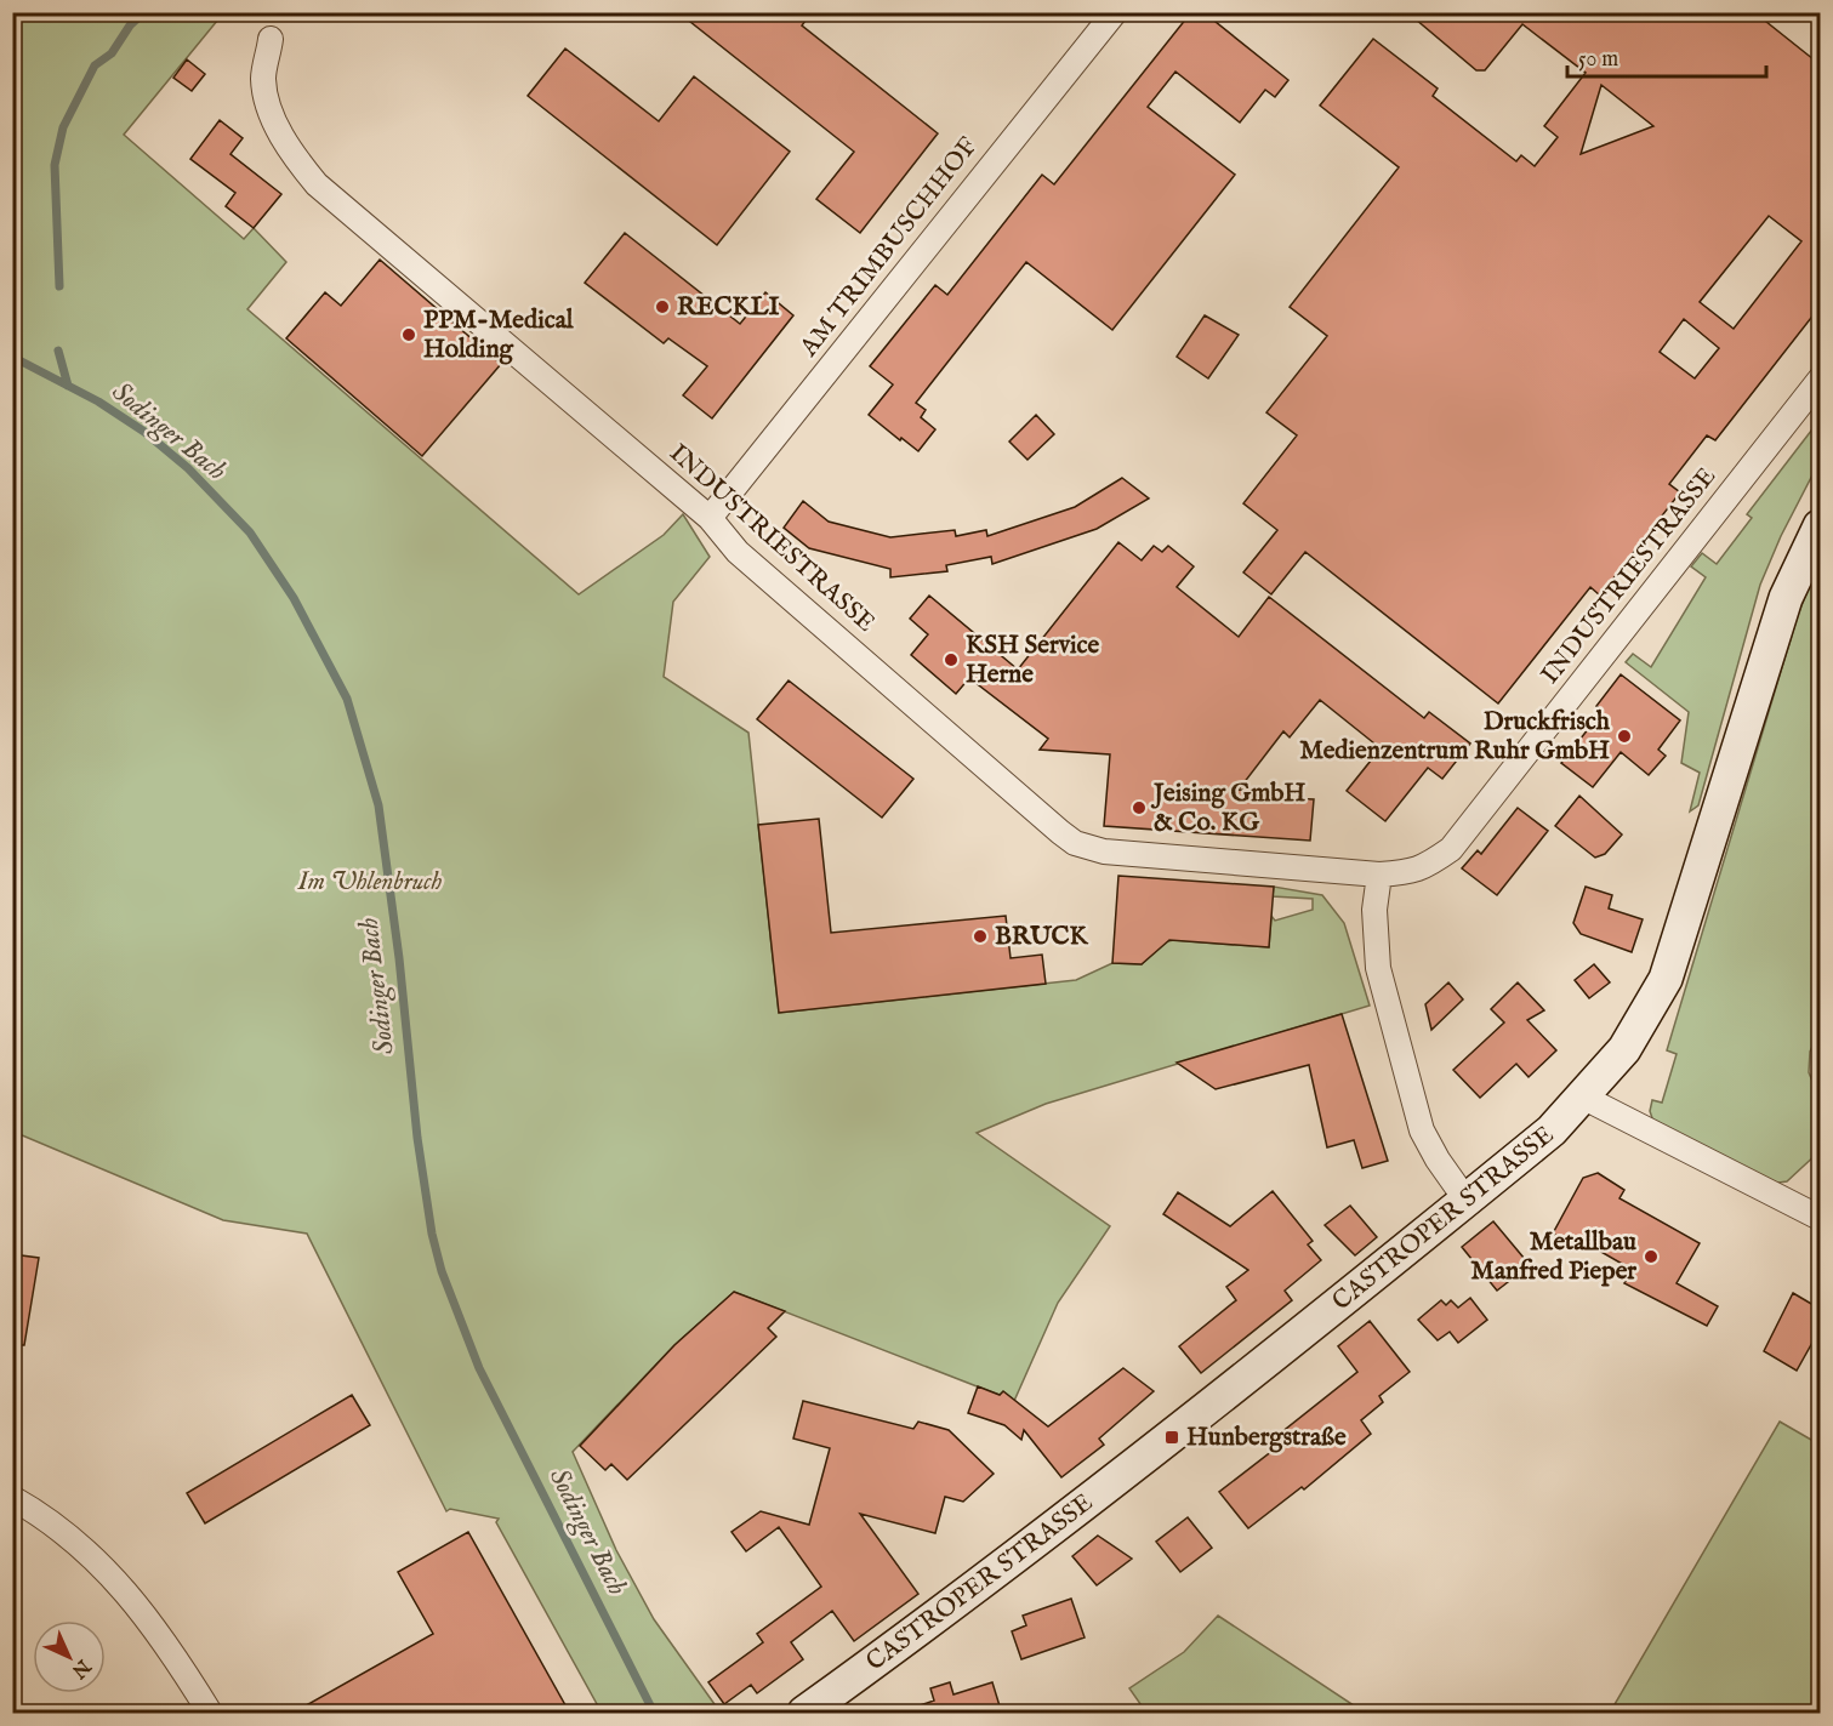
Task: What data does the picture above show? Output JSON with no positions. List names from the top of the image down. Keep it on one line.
{"streets":{"main road":["CASTROPER STRASSE"],"street":["AM TRIMBUSCHHOF","INDUSTRIESTRASSE"]},"crossings":[["AM TRIMBUSCHHOF","INDUSTRIESTRASSE"]],"water":["Sodinger Bach"],"parks":["Im Uhlenbruch"],"places":{"other":["RECKLI","PPM-Medical Holding","KSH Service Herne","Druckfrisch Medienzentrum Ruhr GmbH","Jeising GmbH & Co. KG","BRUCK","Metallbau Manfred Pieper"],"transit":["Hunbergstraße"]},"scale_bar":"50 m","north":"bottom right"}
